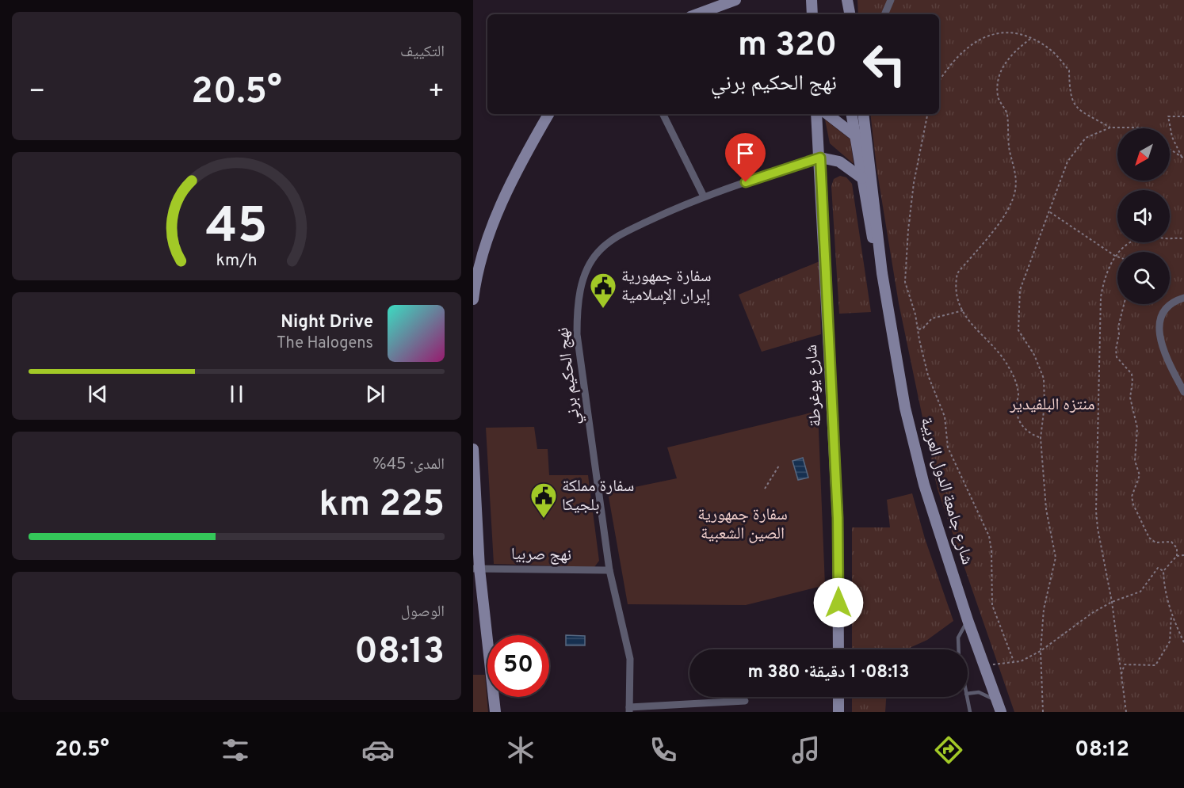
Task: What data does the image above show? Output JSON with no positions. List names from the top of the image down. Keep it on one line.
{"streets":{"street":["نهج الحكيم برني","شارع يوغرطة","شارع جامعة الدول العربية","نهج صربيا"]},"crossings":[["نهج الحكيم برني","شارع يوغرطة"],["نهج الحكيم برني","نهج صربيا"]],"parks":["منتزه البلفيدير","سفارة جمهورية الصين الشعبية"],"places":{"public building":["سفارة جمهورية إيران الإسلامية","سفارة مملكة بلجيكا"]},"north":"bottom left","page":{"tile":["التكييف",["المدى · 45%","225 km"],["الوصول","08:13"]],"turn":["320 m","نهج الحكيم برني"],"heat":["−","20.5°","+"],"song":["Night Drive","The Halogens"],"limit":"50","trip":"08:13 · 1 دقيقة · 380 m","tabs":["08:12","20.5°"],"gauge":["45","km/h"]}}
